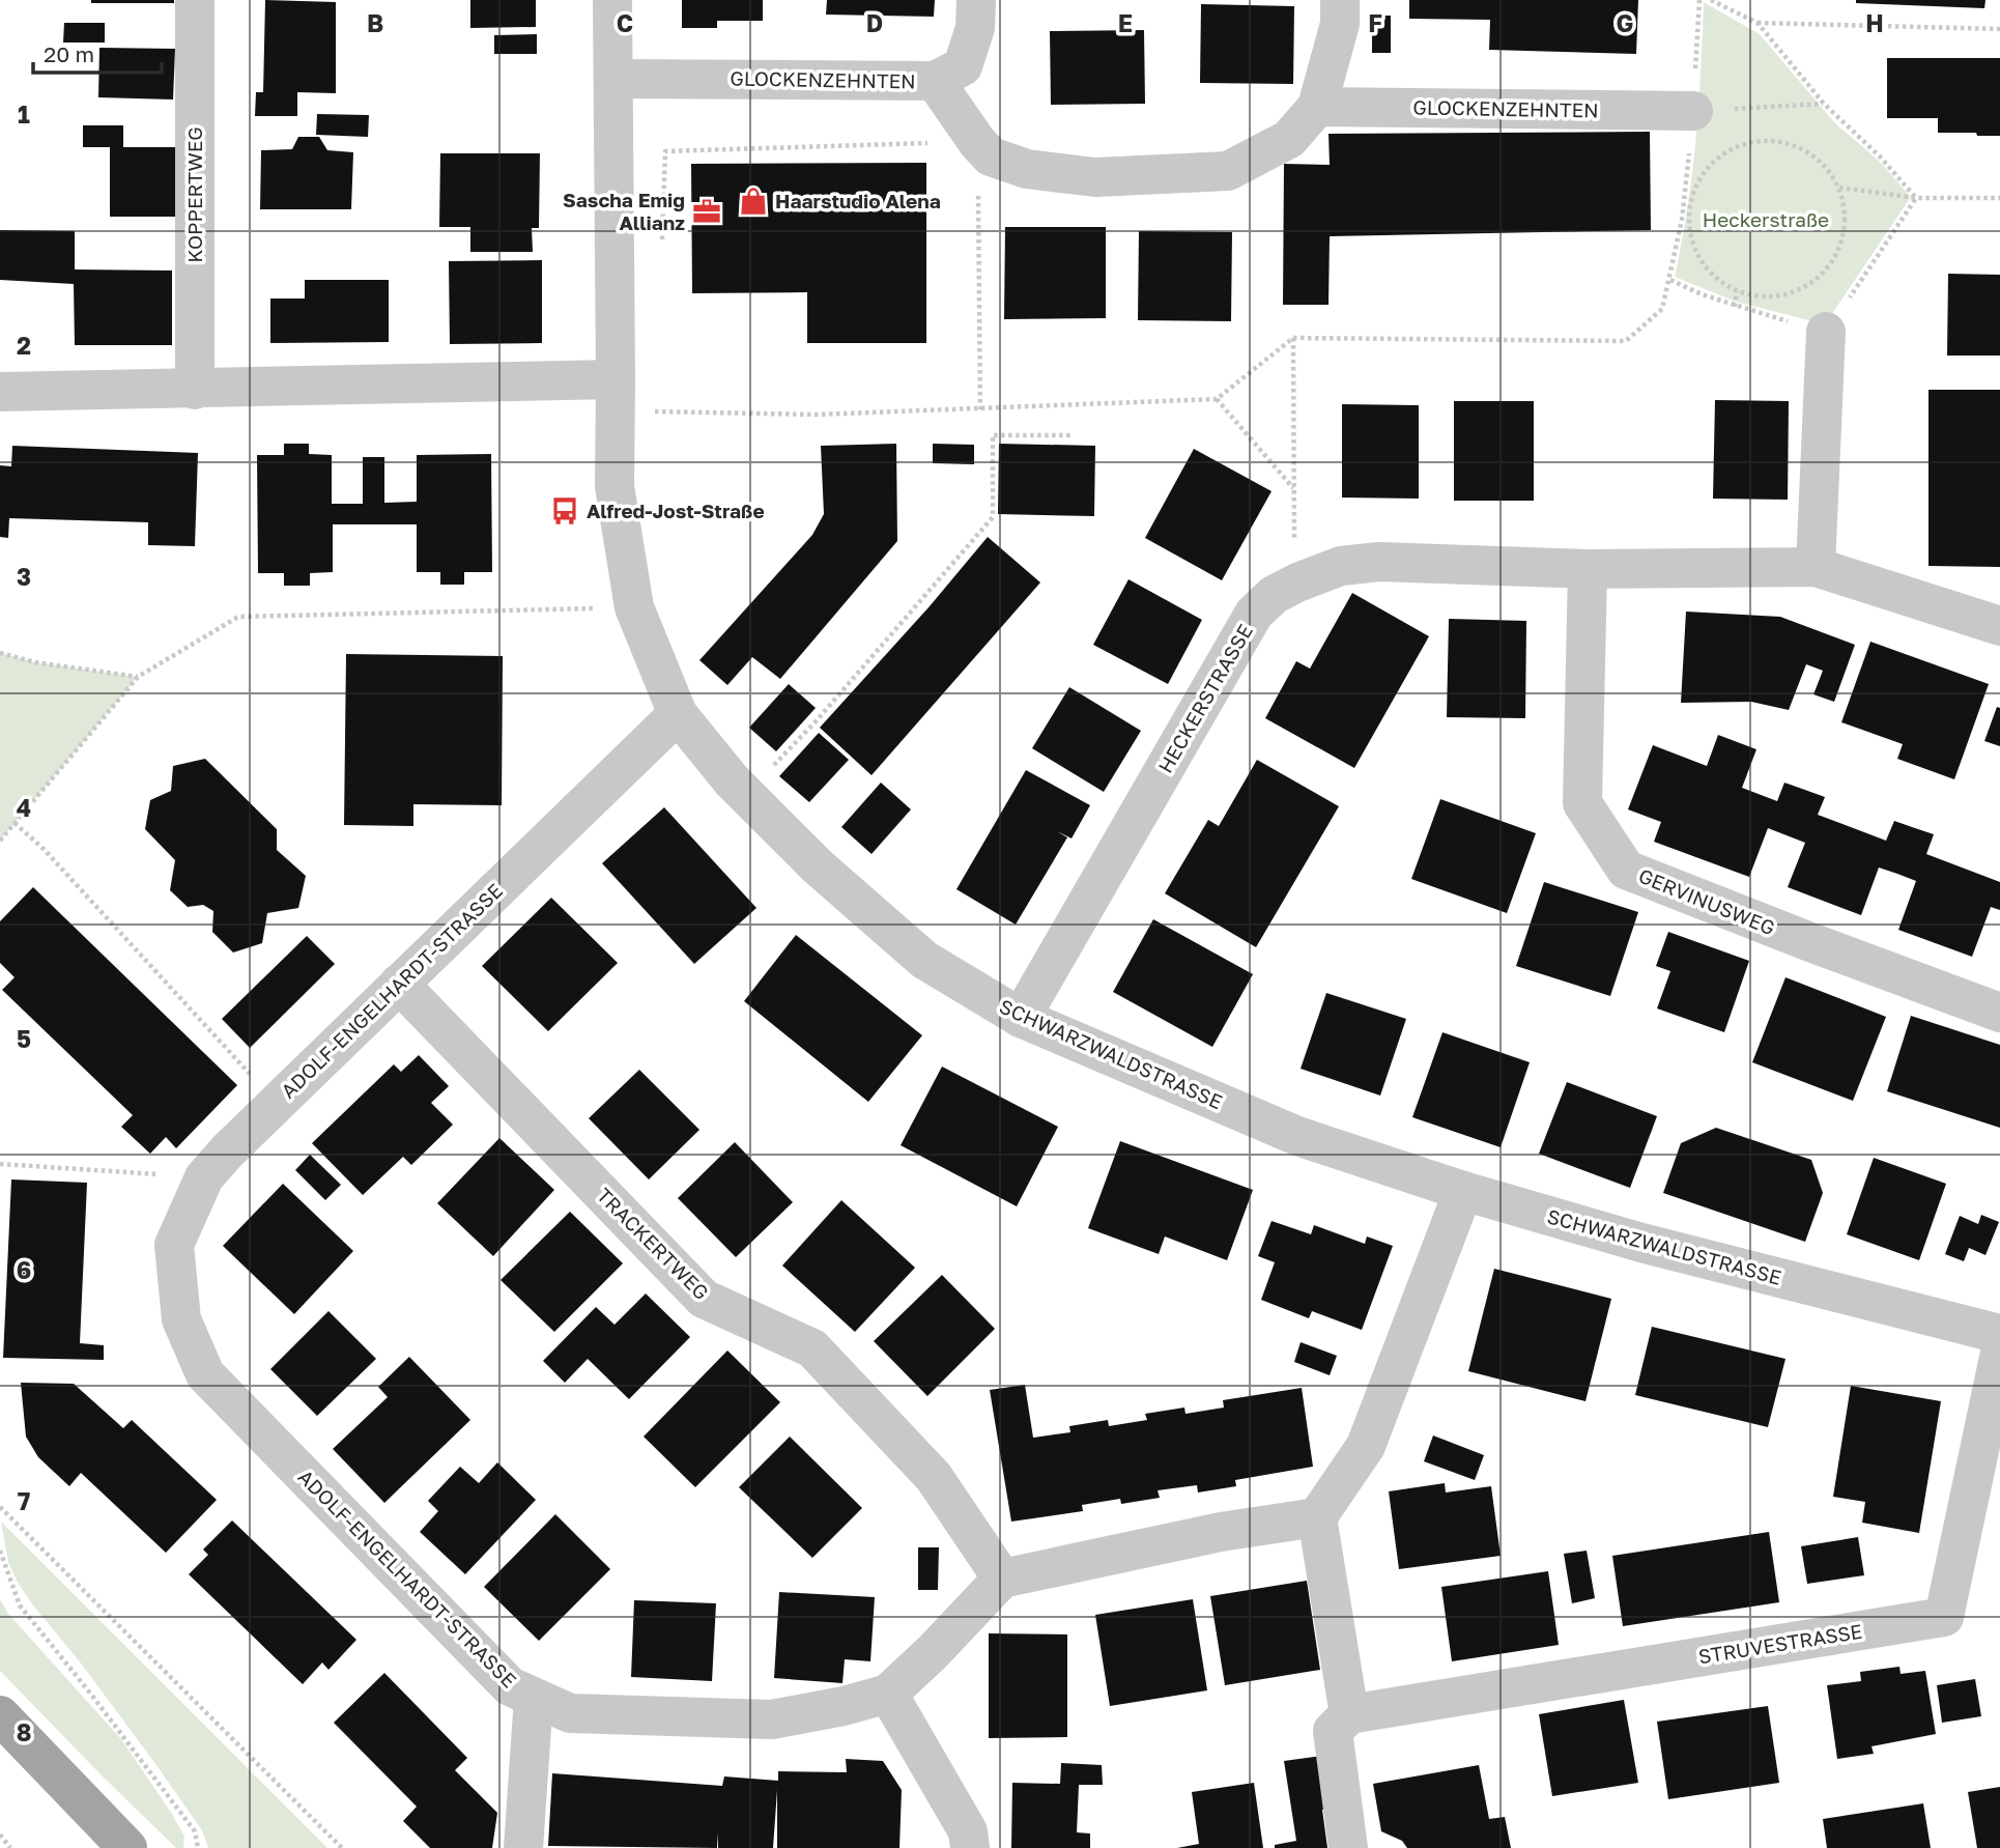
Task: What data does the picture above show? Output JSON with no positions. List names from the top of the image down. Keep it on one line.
{"streets":{"street":["GLOCKENZEHNTEN","KOPPERTWEG","HECKERSTRASSE","GERVINUSWEG","ADOLF-ENGELHARDT-STRASSE","SCHWARZWALDSTRASSE","TRACKERTWEG","STRUVESTRASSE"]},"crossings":[["GLOCKENZEHNTEN","SCHWARZWALDSTRASSE"],["HECKERSTRASSE","GERVINUSWEG"],["HECKERSTRASSE","SCHWARZWALDSTRASSE"],["ADOLF-ENGELHARDT-STRASSE","SCHWARZWALDSTRASSE"],["ADOLF-ENGELHARDT-STRASSE","TRACKERTWEG"]],"parks":["Heckerstraße"],"places":{"shop":["Haarstudio Alena"],"office":["Sascha Emig Allianz"],"bus stop":["Alfred-Jost-Straße"]},"scale_bar":"20 m","grid":{"columns":["B","C","D","E","F","G","H"],"rows":["1","2","3","4","5","6","7","8"]}}
